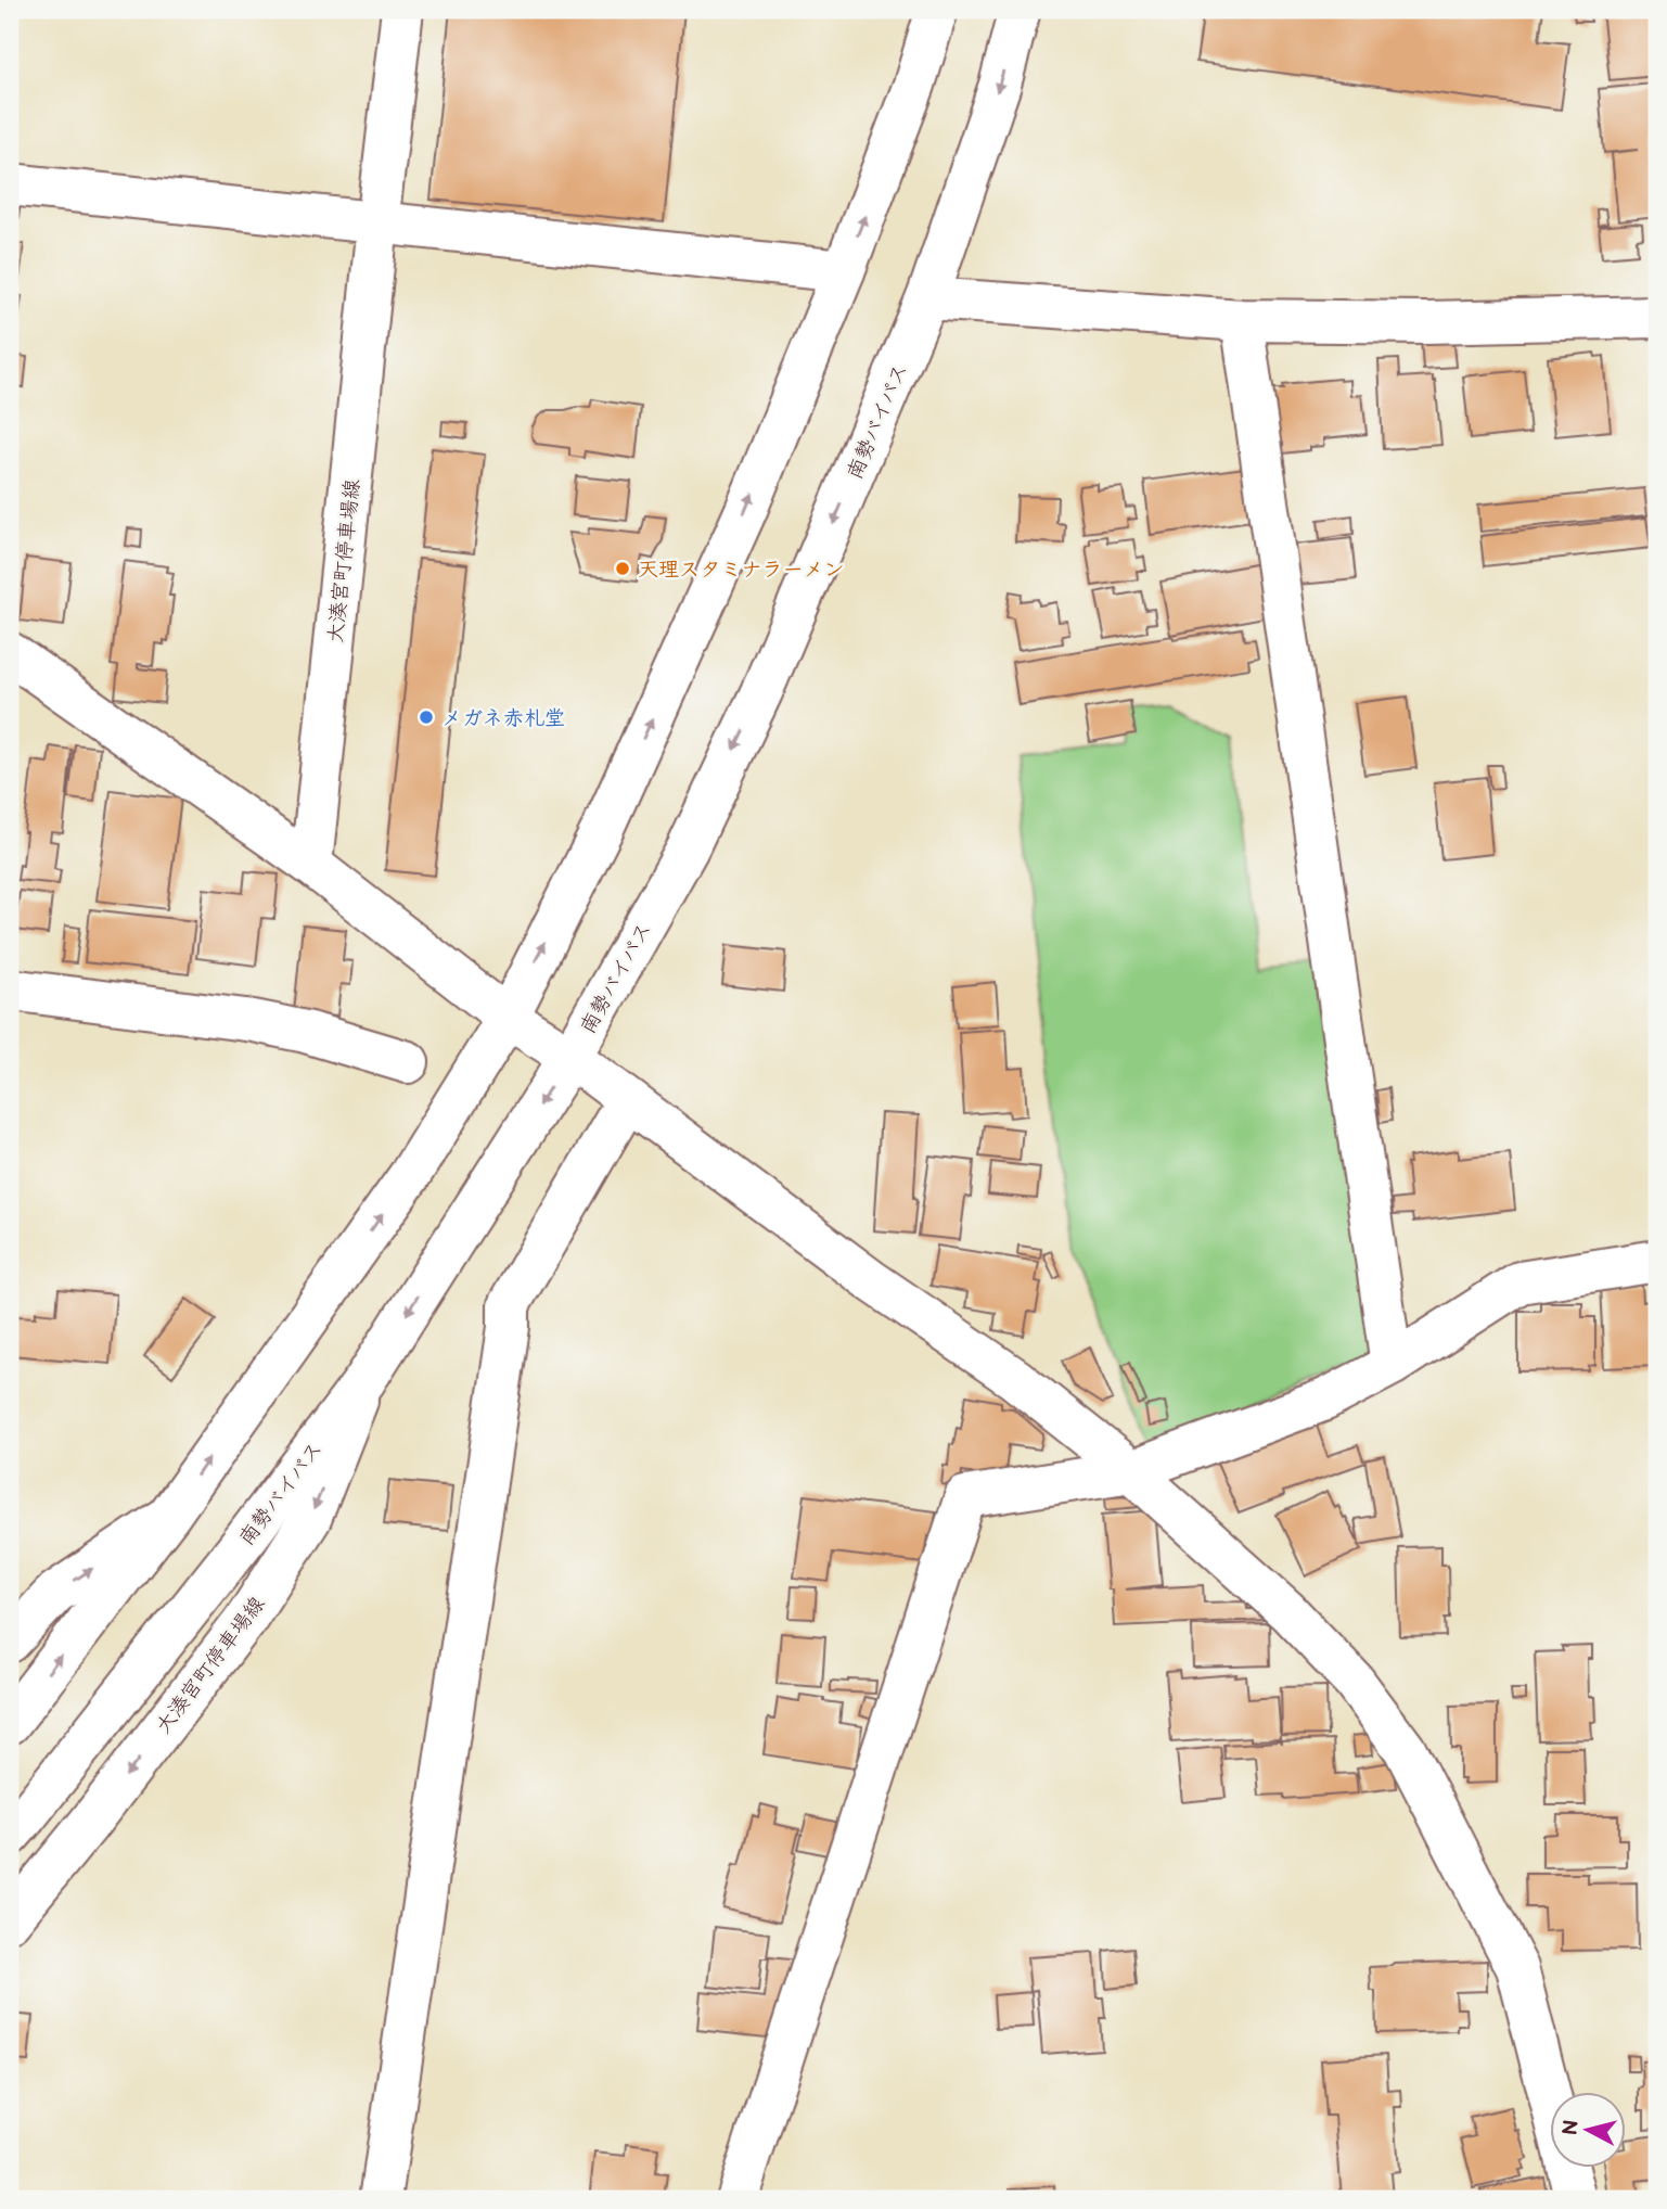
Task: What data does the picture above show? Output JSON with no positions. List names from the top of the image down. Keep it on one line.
{"streets":{"main road":["南勢バイパス","大湊宮町停車場線"]},"crossings":[["南勢バイパス","大湊宮町停車場線"]],"places":["天理スタミナラーメン","メガネ赤札堂"],"north":"left"}
